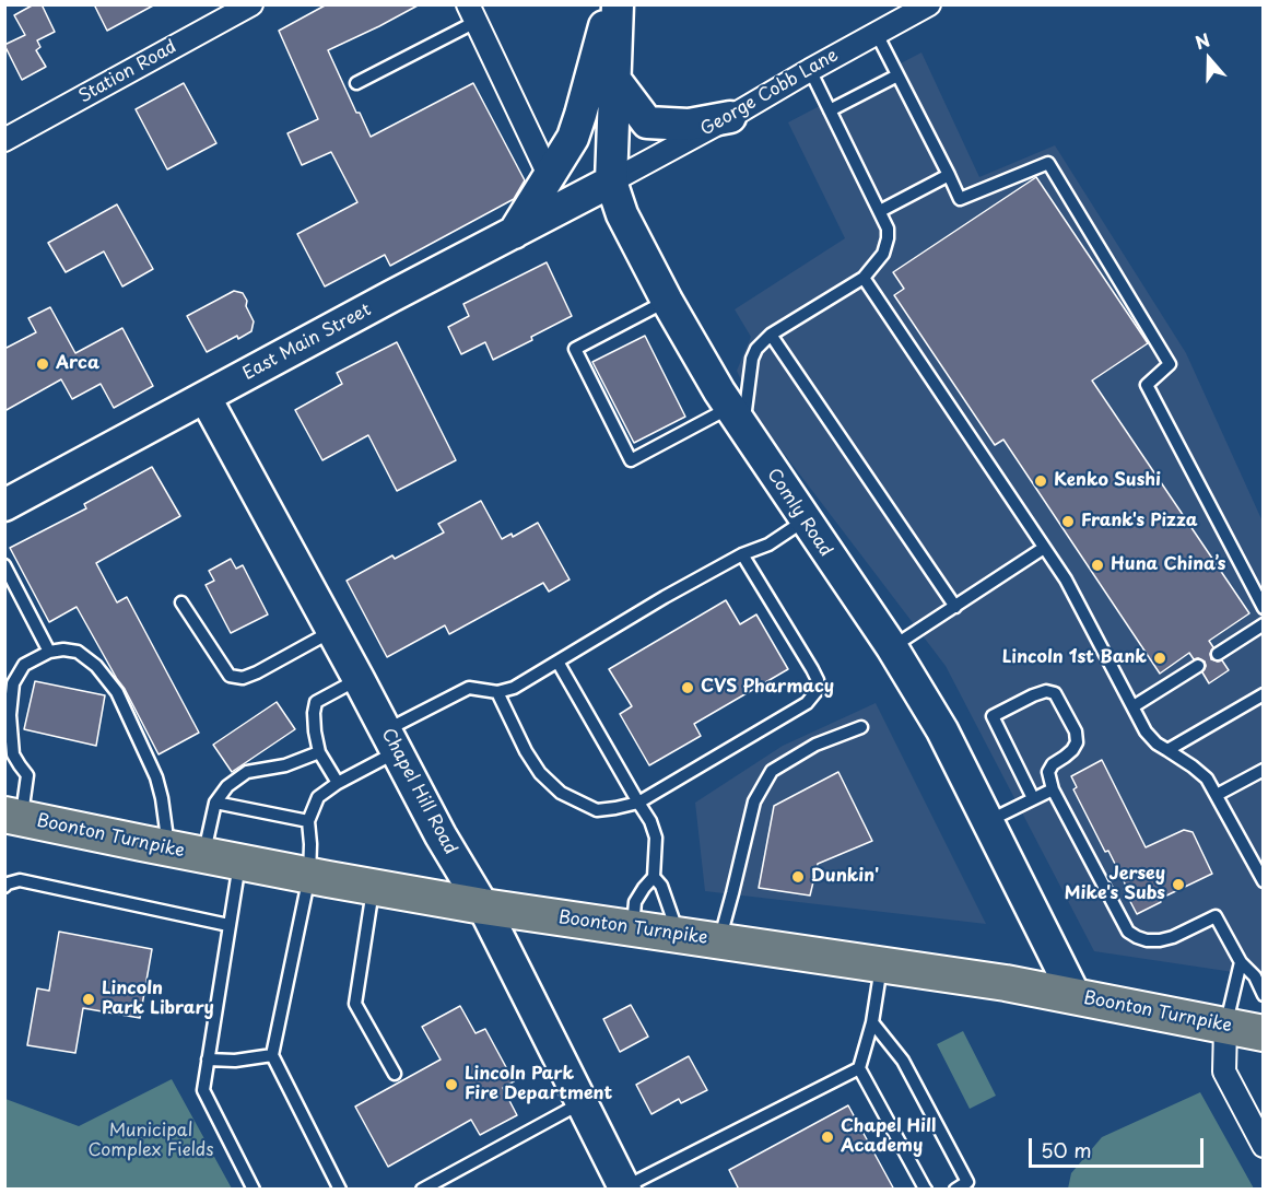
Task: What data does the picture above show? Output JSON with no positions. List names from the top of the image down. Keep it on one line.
{"streets":{"main road":["East Main Street","Comly Road","Chapel Hill Road","Boonton Turnpike"],"street":["Station Road","George Cobb Lane"]},"crossings":[["George Cobb Lane","East Main Street"],["George Cobb Lane","Comly Road"],["East Main Street","Comly Road"],["East Main Street","Chapel Hill Road"],["Comly Road","Boonton Turnpike"],["Chapel Hill Road","Boonton Turnpike"]],"parks":["Municipal Complex Fields"],"places":["Arca","Kenko Sushi","Frank's Pizza","Huna China’s","Lincoln 1st Bank","CVS Pharmacy","Dunkin'","Jersey Mike's Subs","Lincoln Park Library","Lincoln Park Fire Department","Chapel Hill Academy"],"scale_bar":"50 m","north":"top"}
